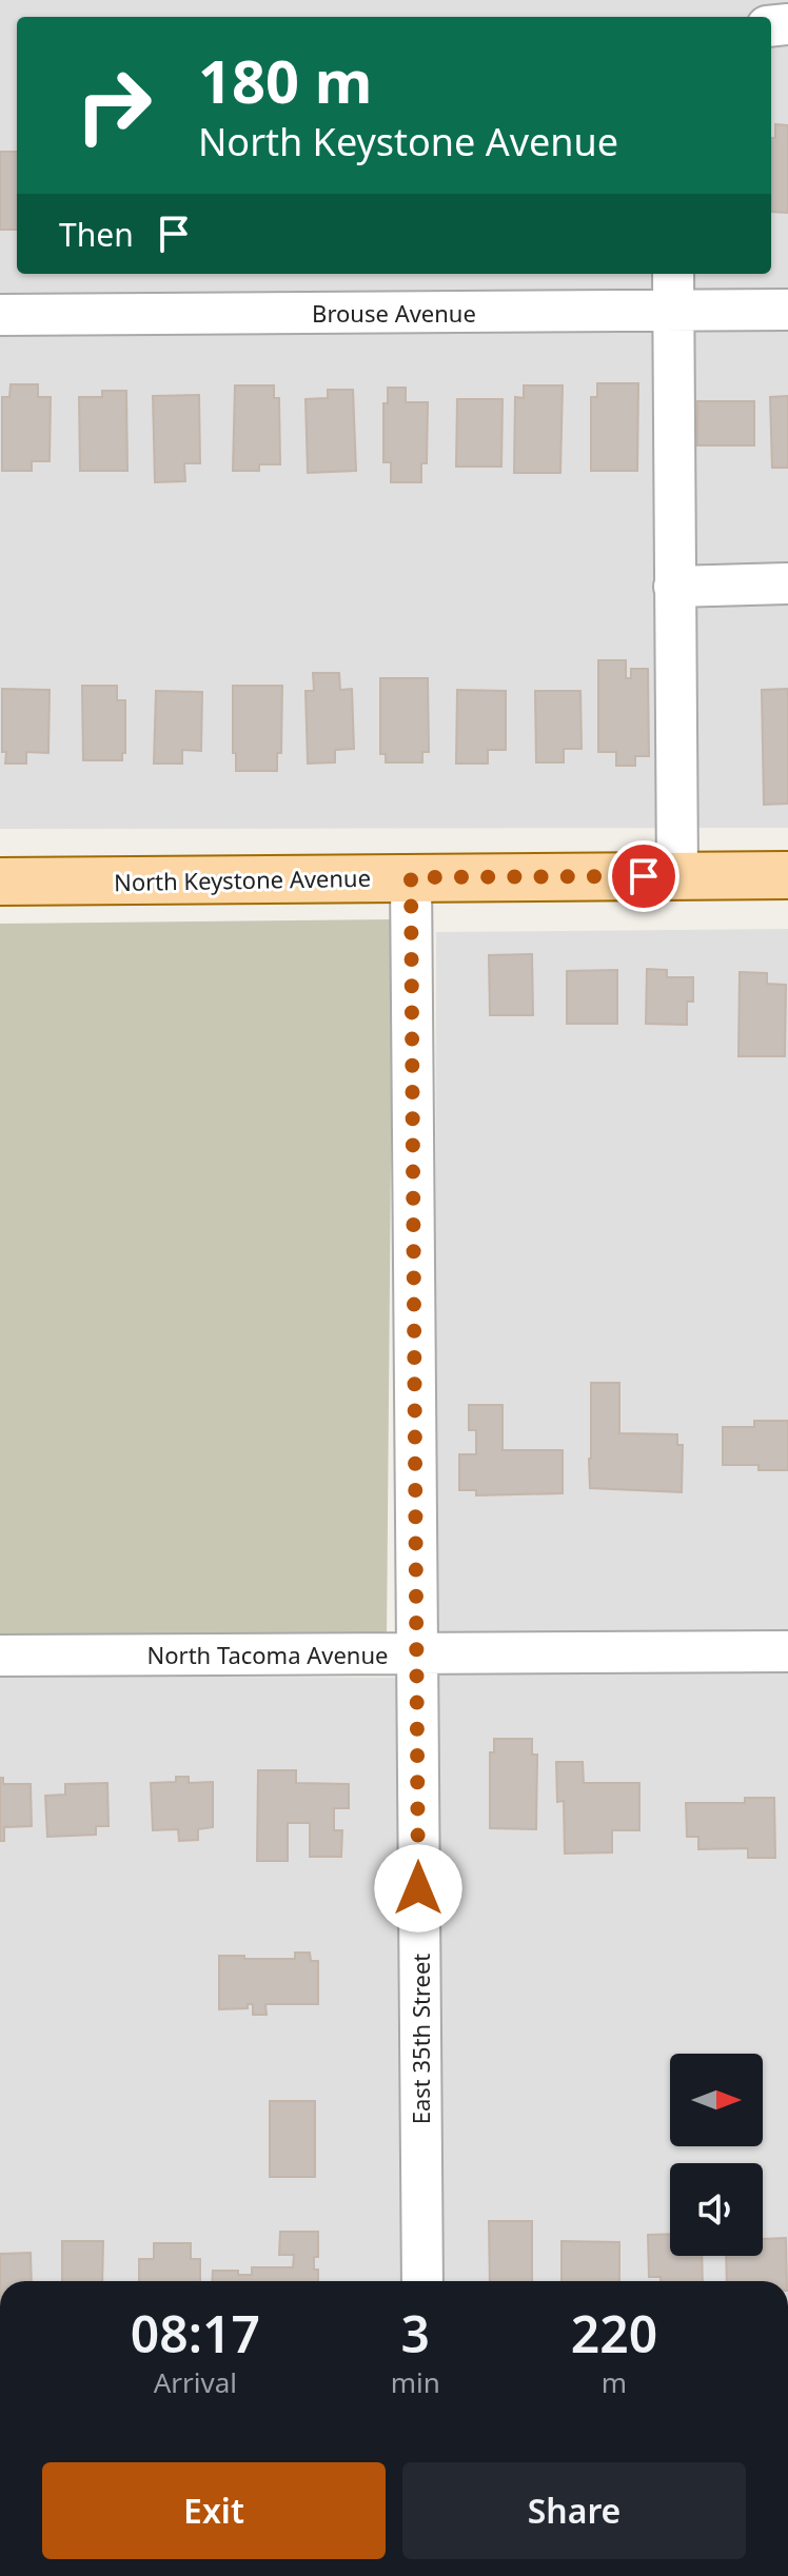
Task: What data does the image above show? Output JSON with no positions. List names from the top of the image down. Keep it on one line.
{"streets":{"main road":["North Keystone Avenue"],"street":["Brouse Avenue","North Tacoma Avenue","East 35th Street"]},"crossings":[["North Keystone Avenue","East 35th Street"],["North Tacoma Avenue","East 35th Street"]],"north":"right","page":{"turn":["180 m","North Keystone Avenue"],"then":"Then","eta":["08:17","Arrival","3","min","220","m"],"buttons":["Exit","Share"]}}
